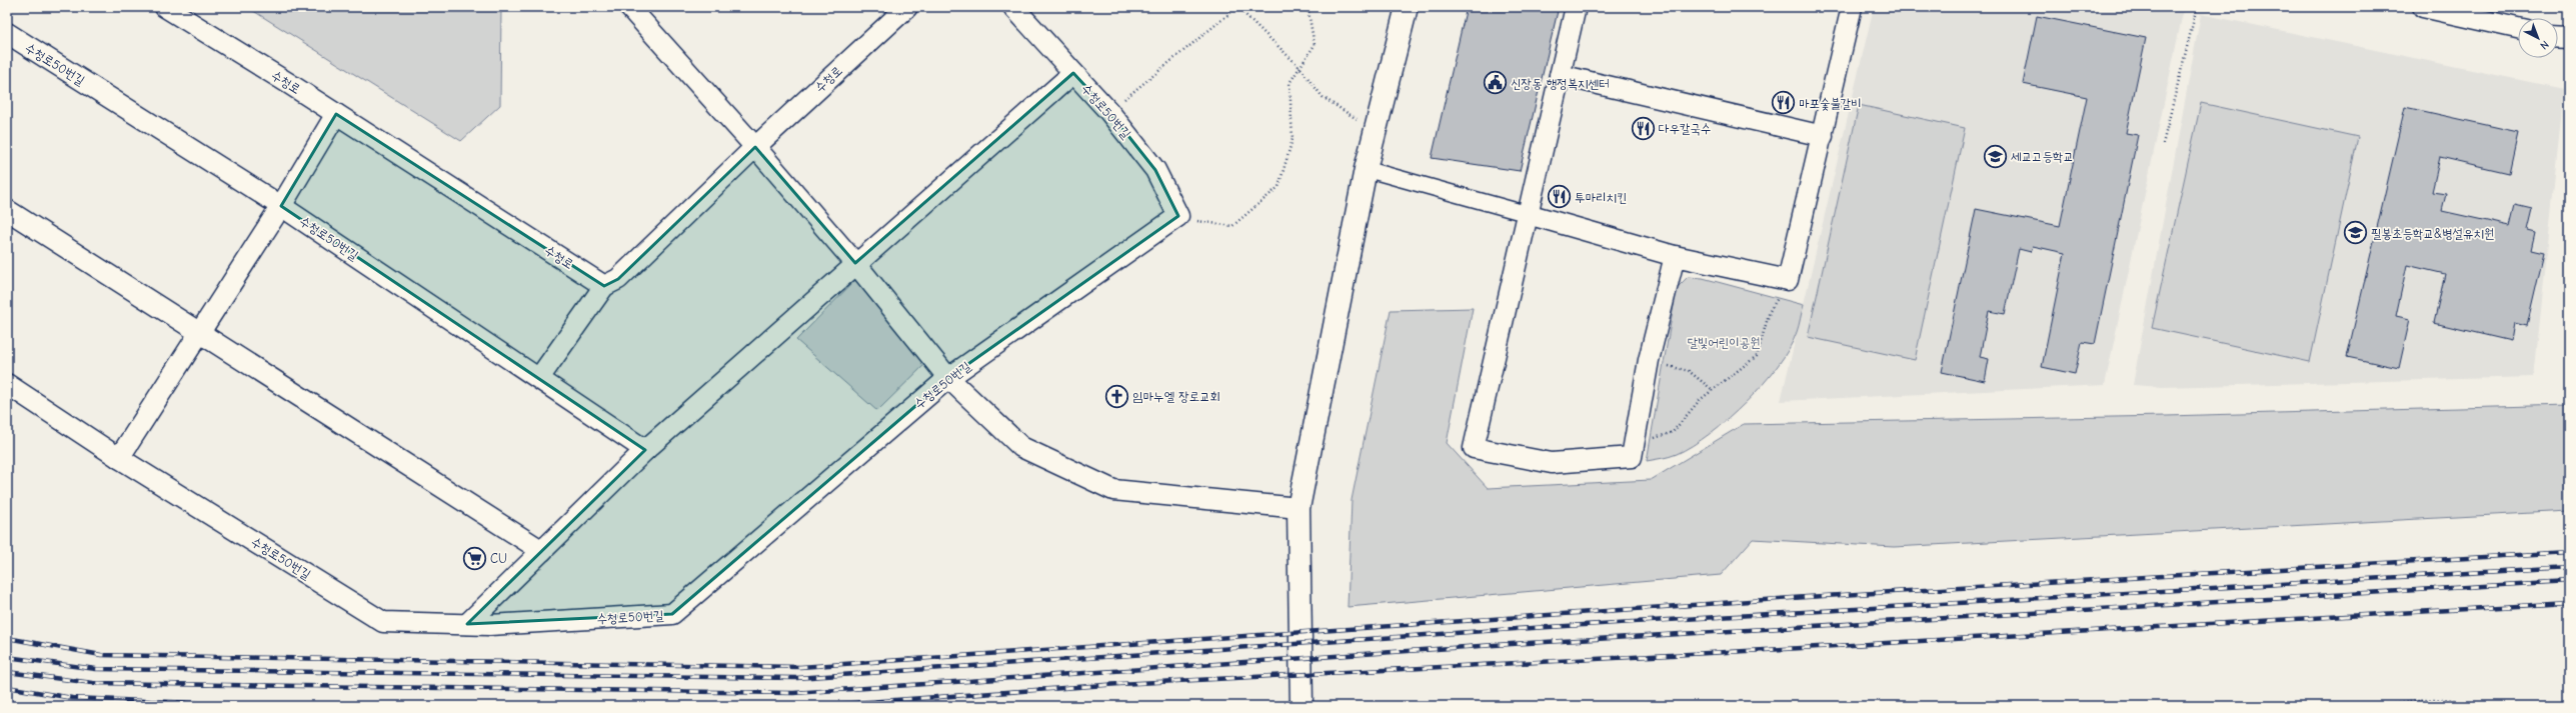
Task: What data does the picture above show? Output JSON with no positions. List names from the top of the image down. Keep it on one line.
{"streets":{"street":["수청로50번길","수청로"]},"parks":["달빛어린이공원"],"places":{"public building":["신장동 행정복지센터"],"restaurant":["마포숯불갈비","다우칼국수","투마리치킨"],"school or university":["세교고등학교","필봉초등학교&병설유치원"],"church":["임마누엘 장로교회"],"supermarket":["CU"]},"north":"bottom right"}
